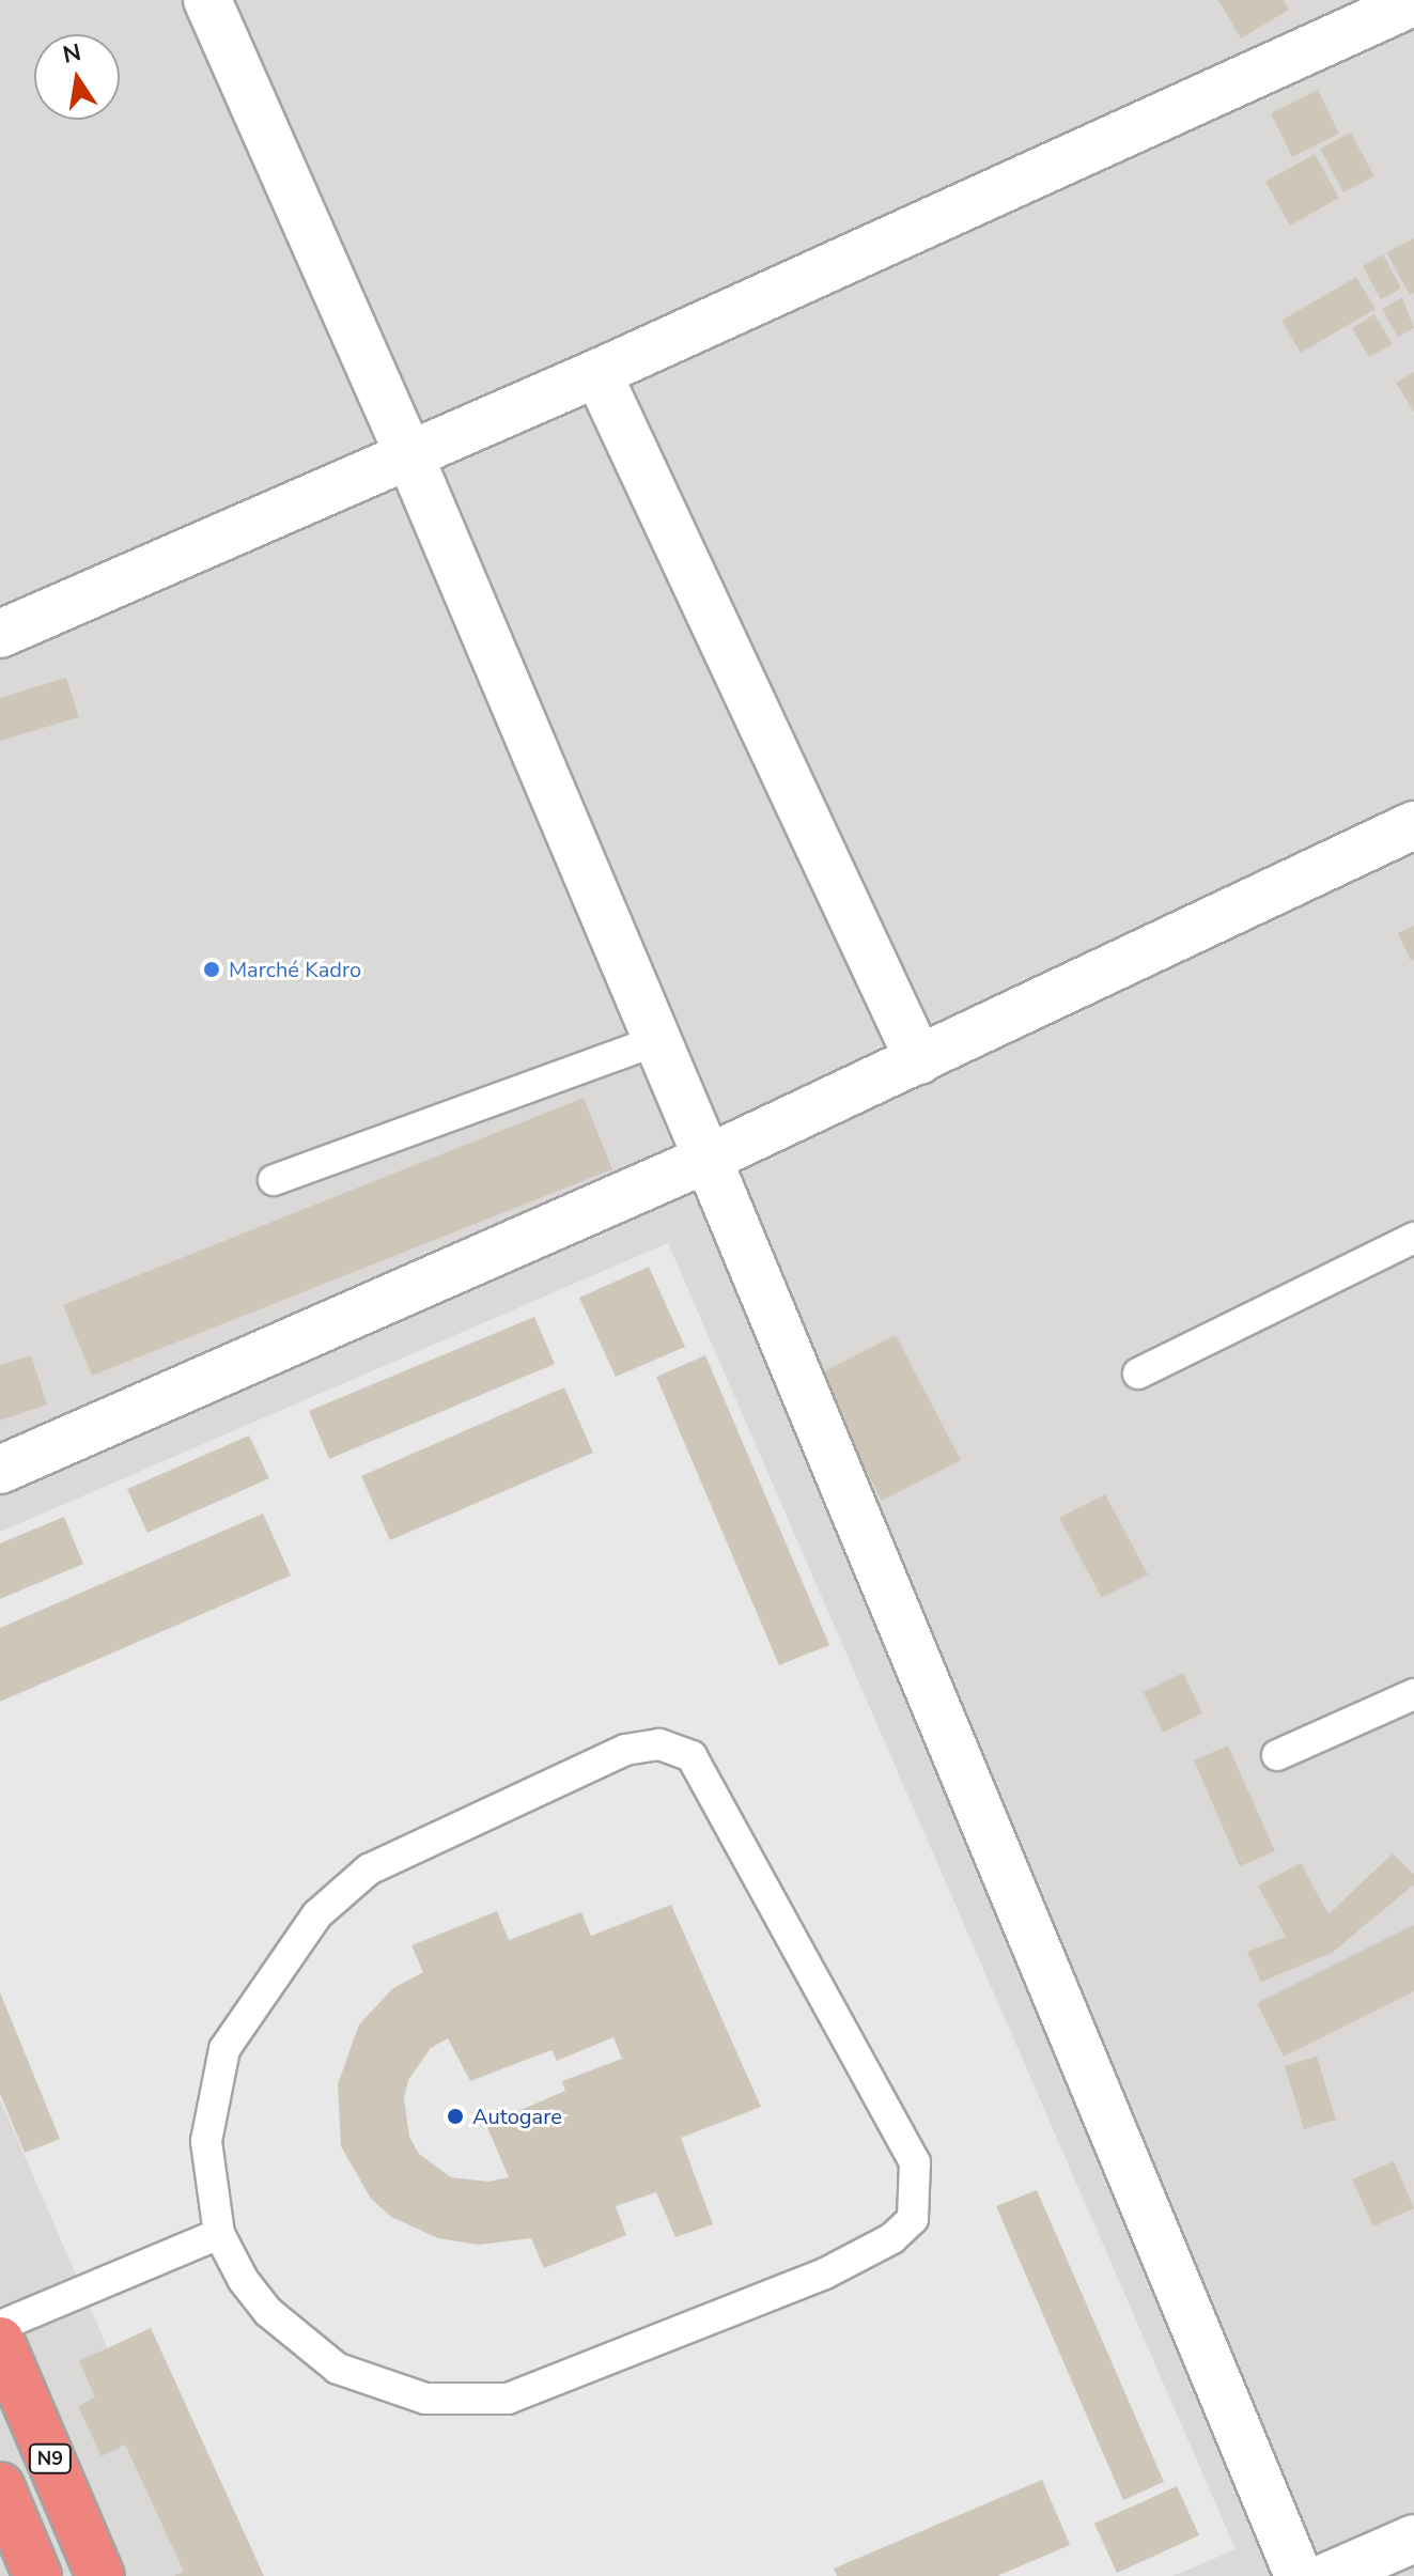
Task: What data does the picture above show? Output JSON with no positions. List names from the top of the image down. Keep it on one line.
{"streets":{"highway":["N9"]},"places":["Marché Kadro","Autogare"],"north":"top"}
